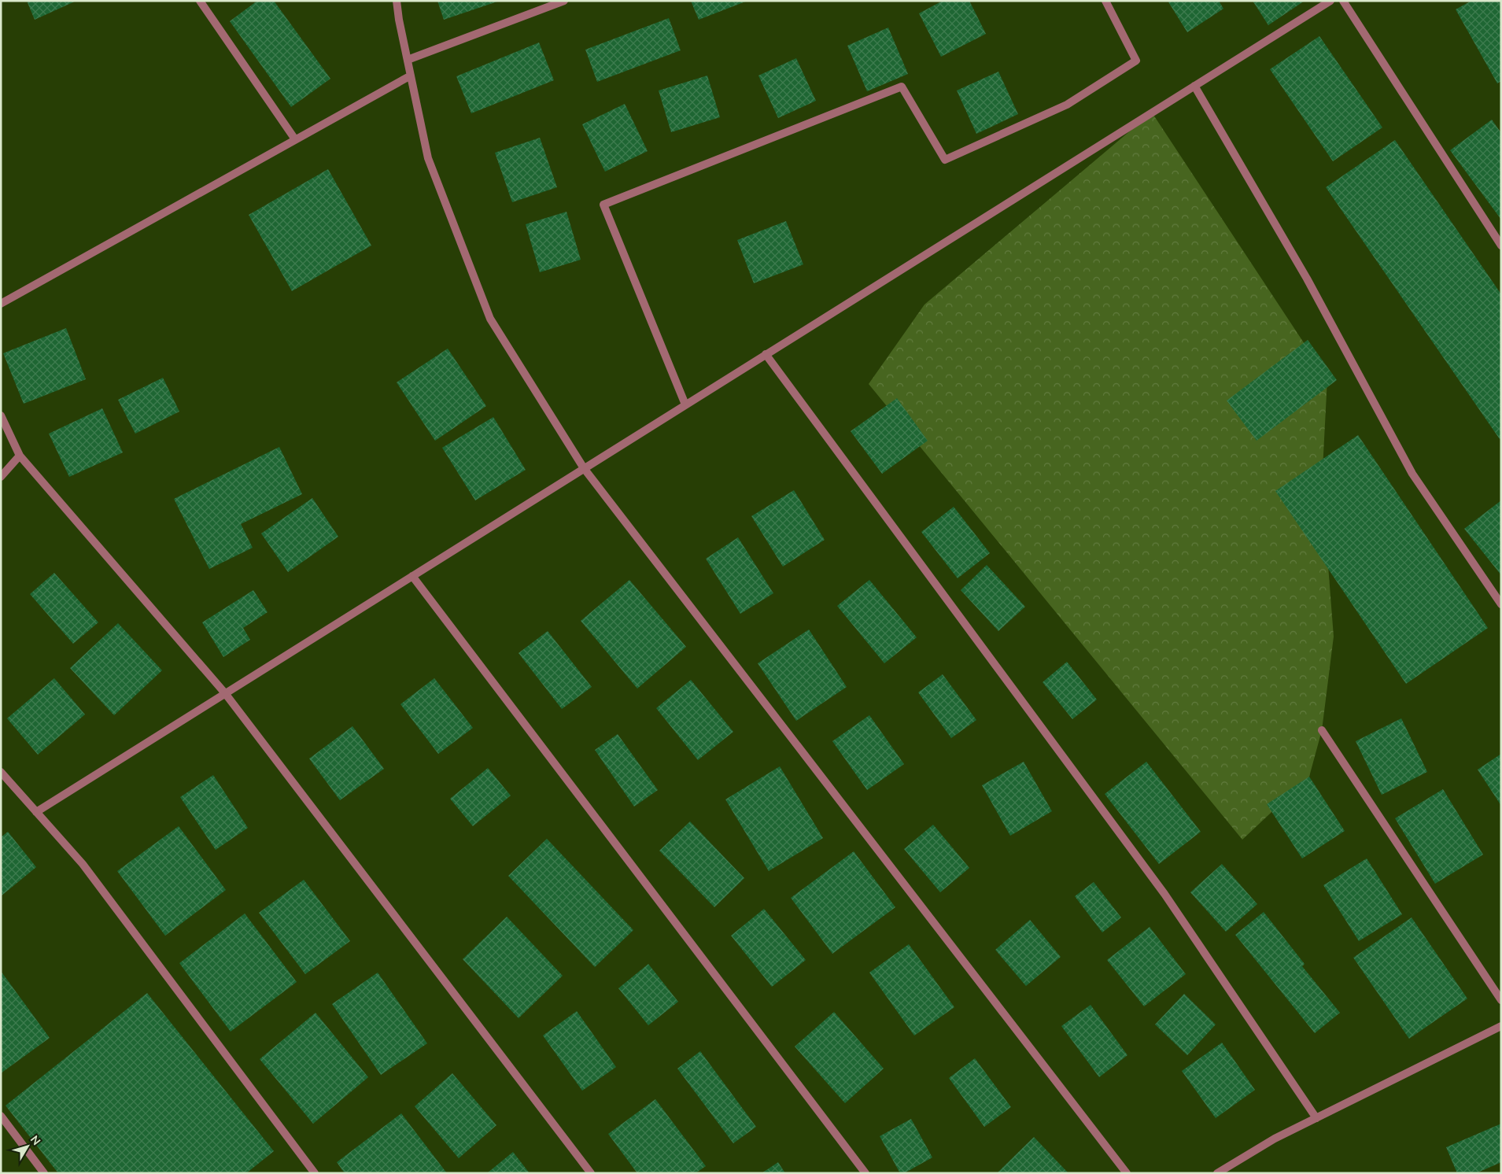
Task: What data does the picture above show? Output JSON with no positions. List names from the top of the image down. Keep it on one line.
{"north":"top right"}
